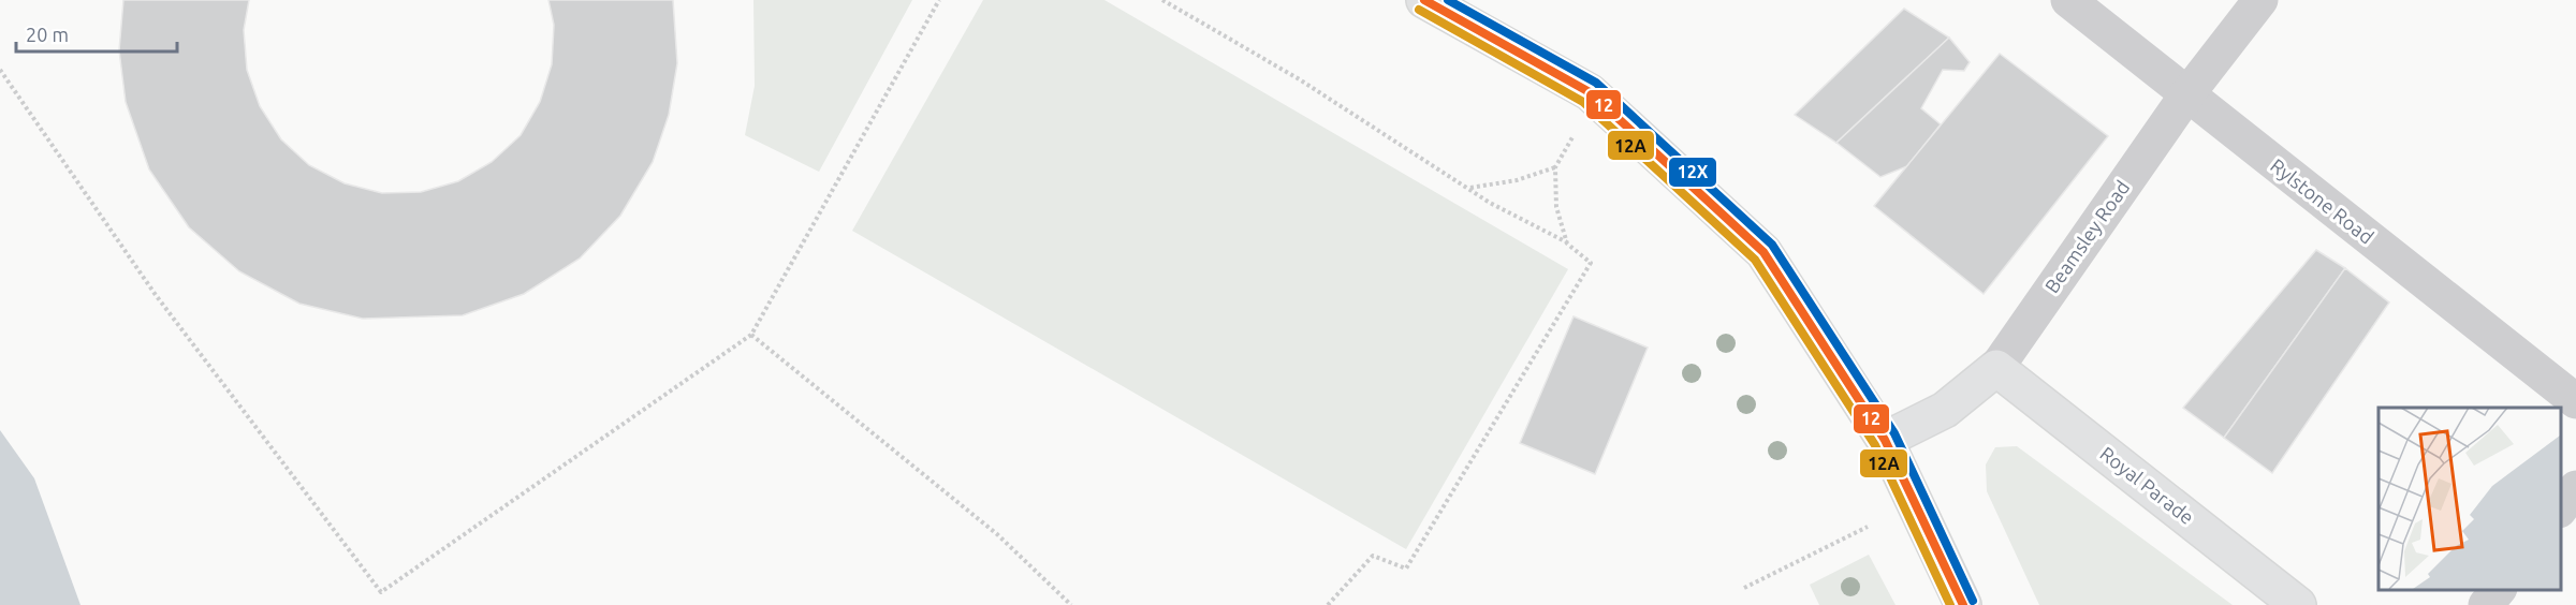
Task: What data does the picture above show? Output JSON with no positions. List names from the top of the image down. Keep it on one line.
{"streets":{"main road":["Beamsley Road","Royal Parade"],"street":["Rylstone Road"]},"crossings":[["Rylstone Road","Beamsley Road"],["Beamsley Road","Royal Parade"]],"lines":["transit line 12","transit line 12X","transit line 12A"],"scale_bar":"20 m"}
